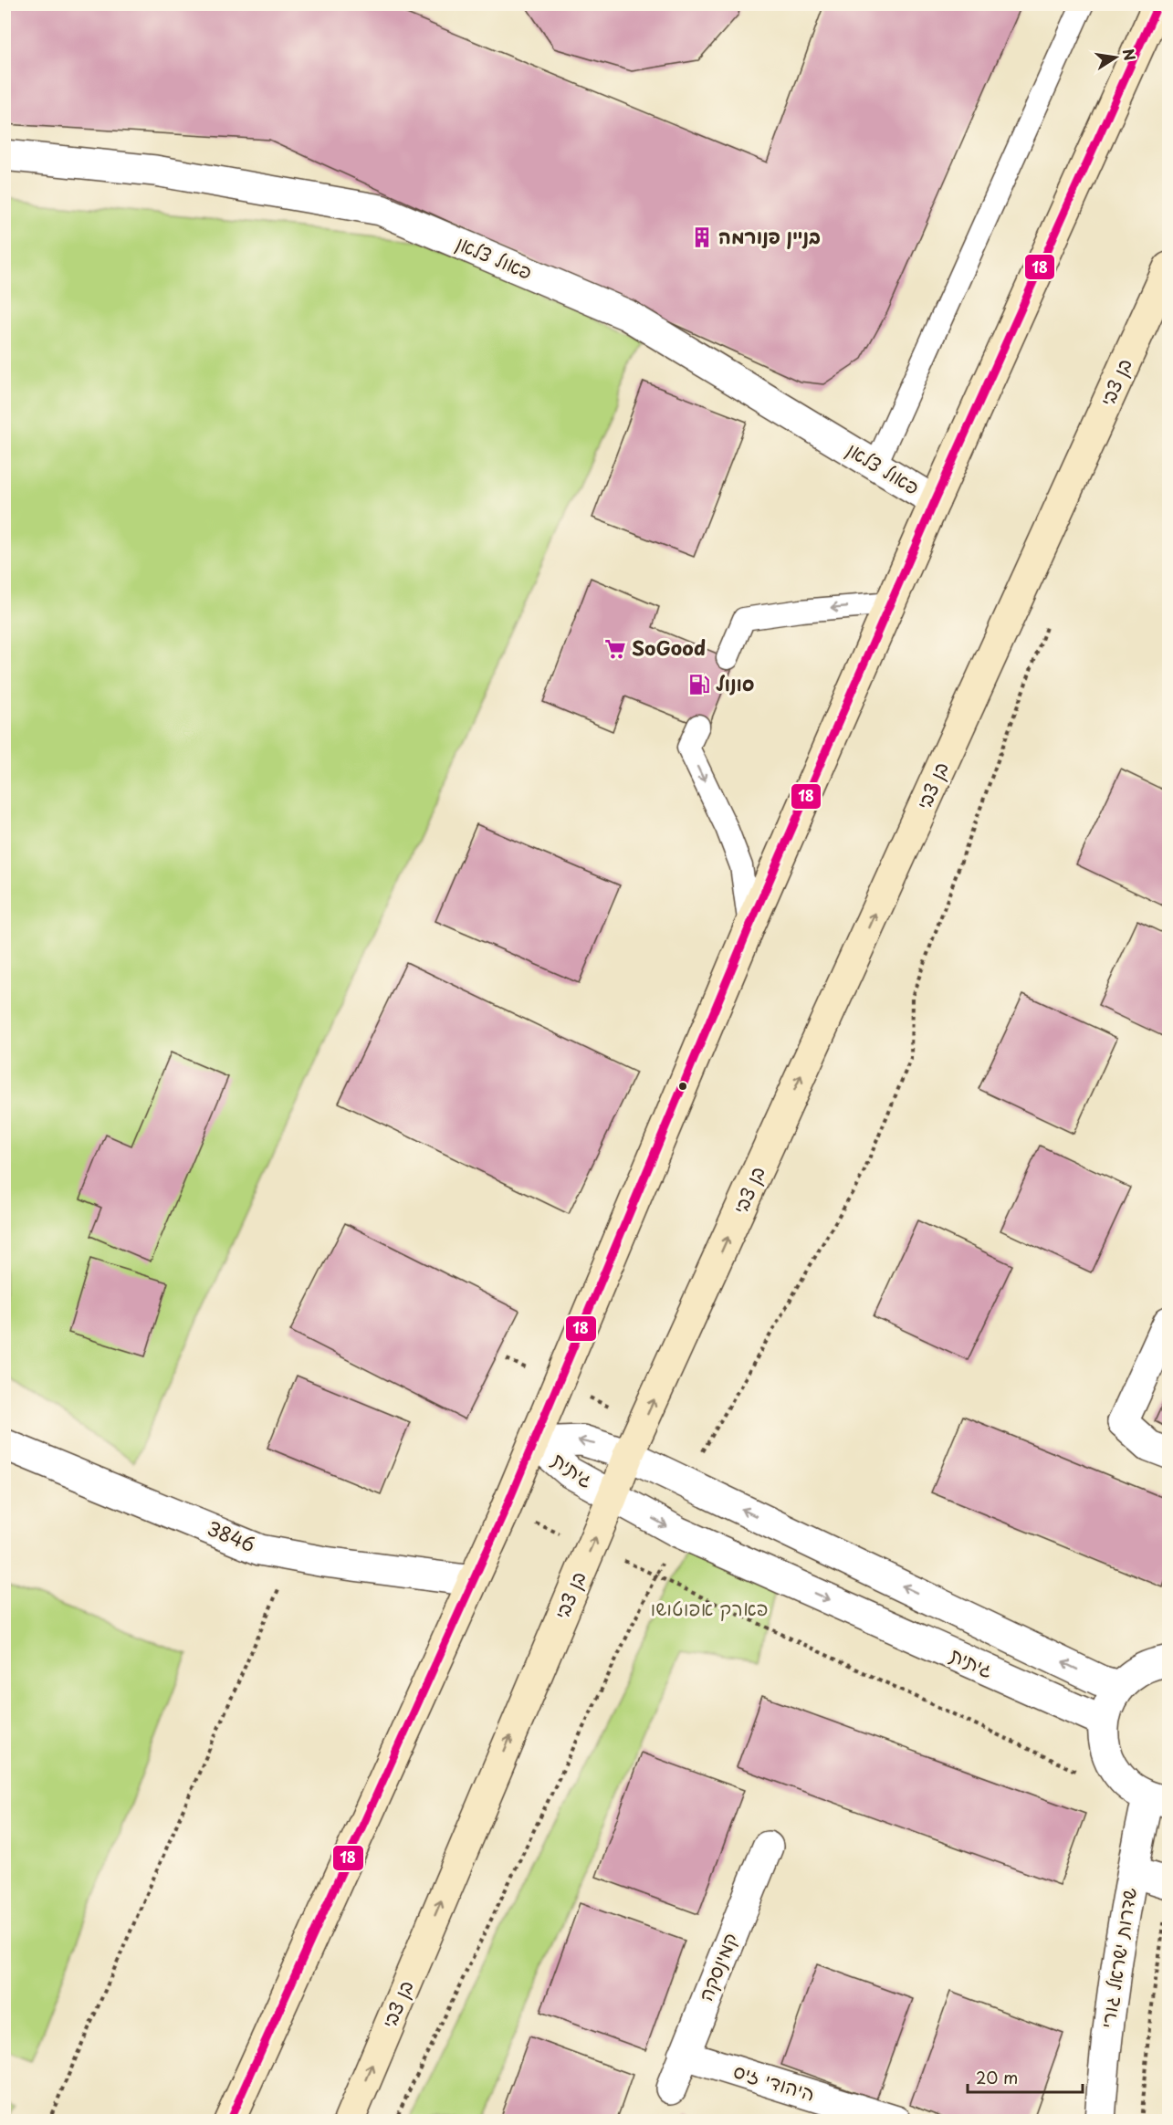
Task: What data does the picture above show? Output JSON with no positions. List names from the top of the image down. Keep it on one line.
{"streets":{"main road":["בן צבי"],"street":["פאול צלאן","גיתית","3846","שדרות ישראל גורי","קמינסקה","היהודי זיס"]},"crossings":[["בן צבי","גיתית"],["קמינסקה","היהודי זיס"]],"parks":["פארק אפוטושו"],"places":{"building":["בניין פנורמה"],"supermarket":["SoGood"],"fuel station":["סונול"]},"lines":["transit line 18"],"scale_bar":"20 m","north":"right"}
